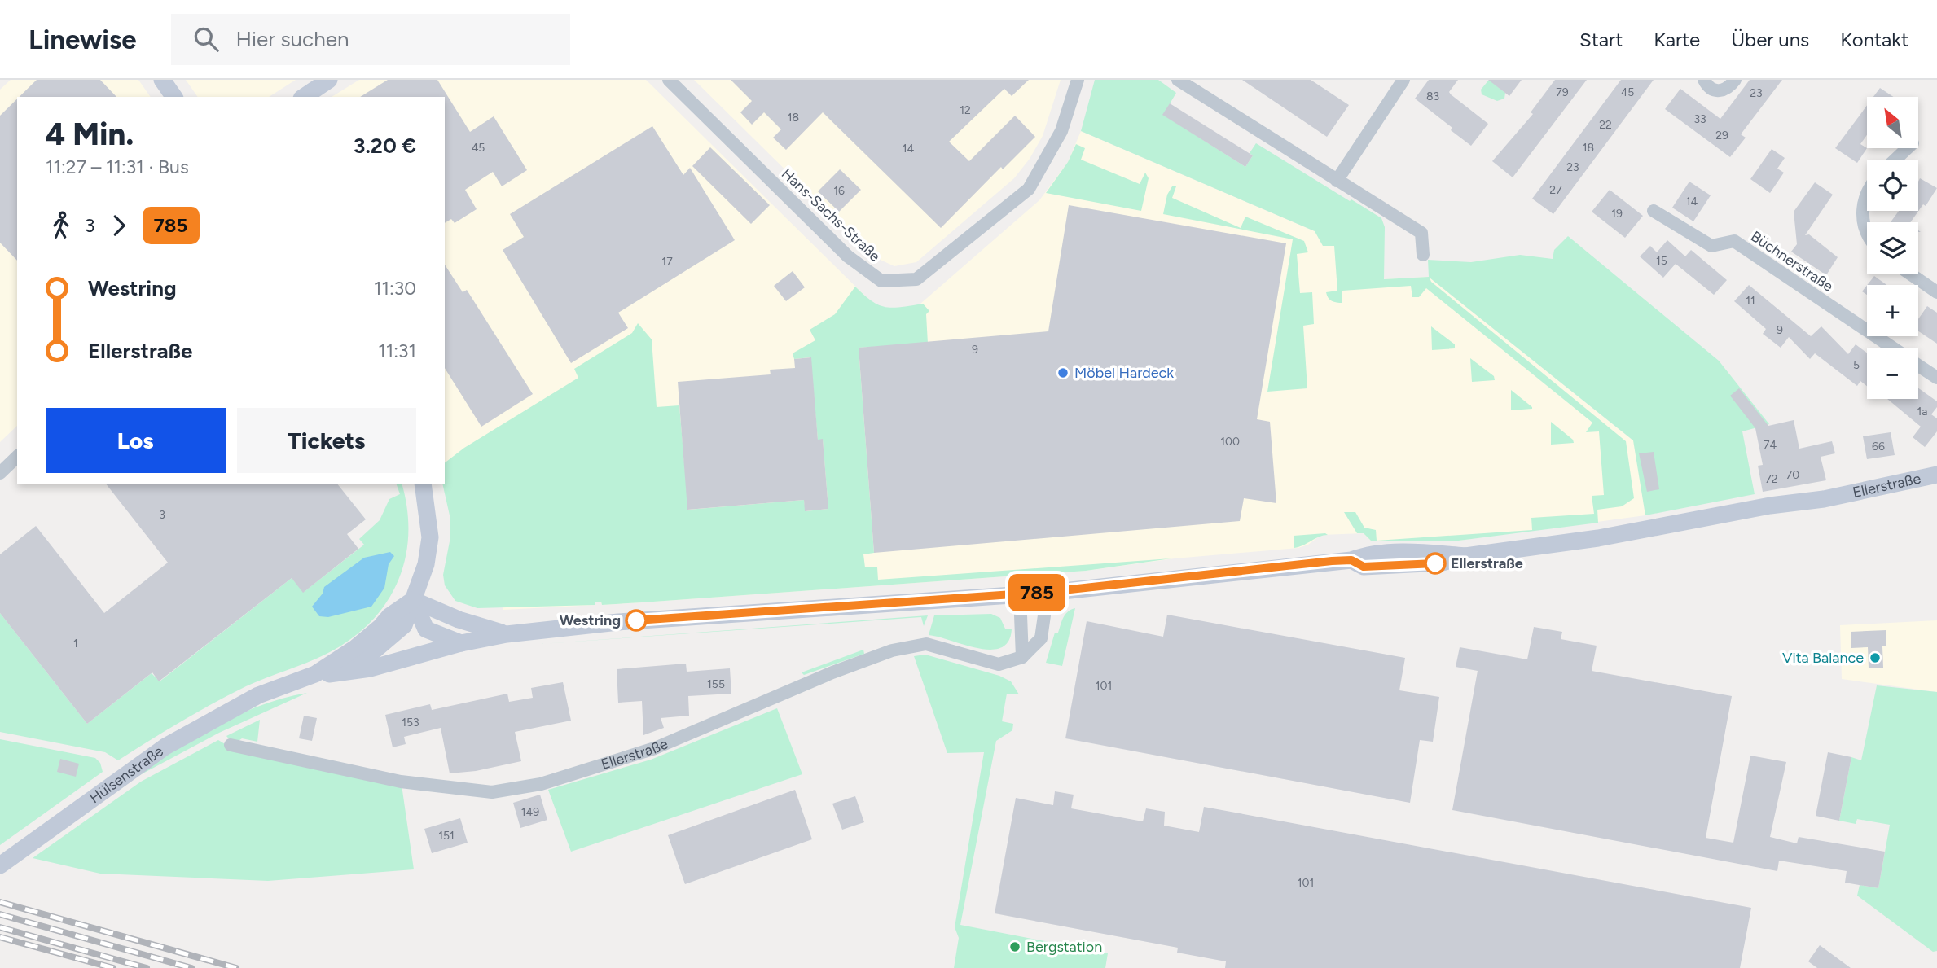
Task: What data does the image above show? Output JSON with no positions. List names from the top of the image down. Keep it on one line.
{"streets":{"main road":["Ellerstraße","Hülsenstraße"],"street":["Hans-Sachs-Straße","Büchnerstraße"]},"crossings":[["Ellerstraße","Hülsenstraße"]],"places":["Möbel Hardeck","Ellerstraße","Westring","Vita Balance","Bergstation"],"lines":["bus line 785"],"house_numbers":["79","45","23","83","12","18","33","22","29","45","18","14","23","27","16","14","19","15","17","11","9","9","5","1a","100","74","66","70","72","3","1","155","101","153","149","151","101"],"north":"top left","page":{"header":"Linewise","search":"Hier suchen","nav":["Start","Karte","Über uns","Kontakt"],"on_map":"785","map_buttons":["+","−"],"heading":["4 Min.","11:27 – 11:31 · Bus","3.20 €"],"legs":["3","785"],"list":[{"name":"Westring","value":"11:30"},{"name":"Ellerstraße","value":"11:31"}],"buttons":["Los","Tickets"]}}
